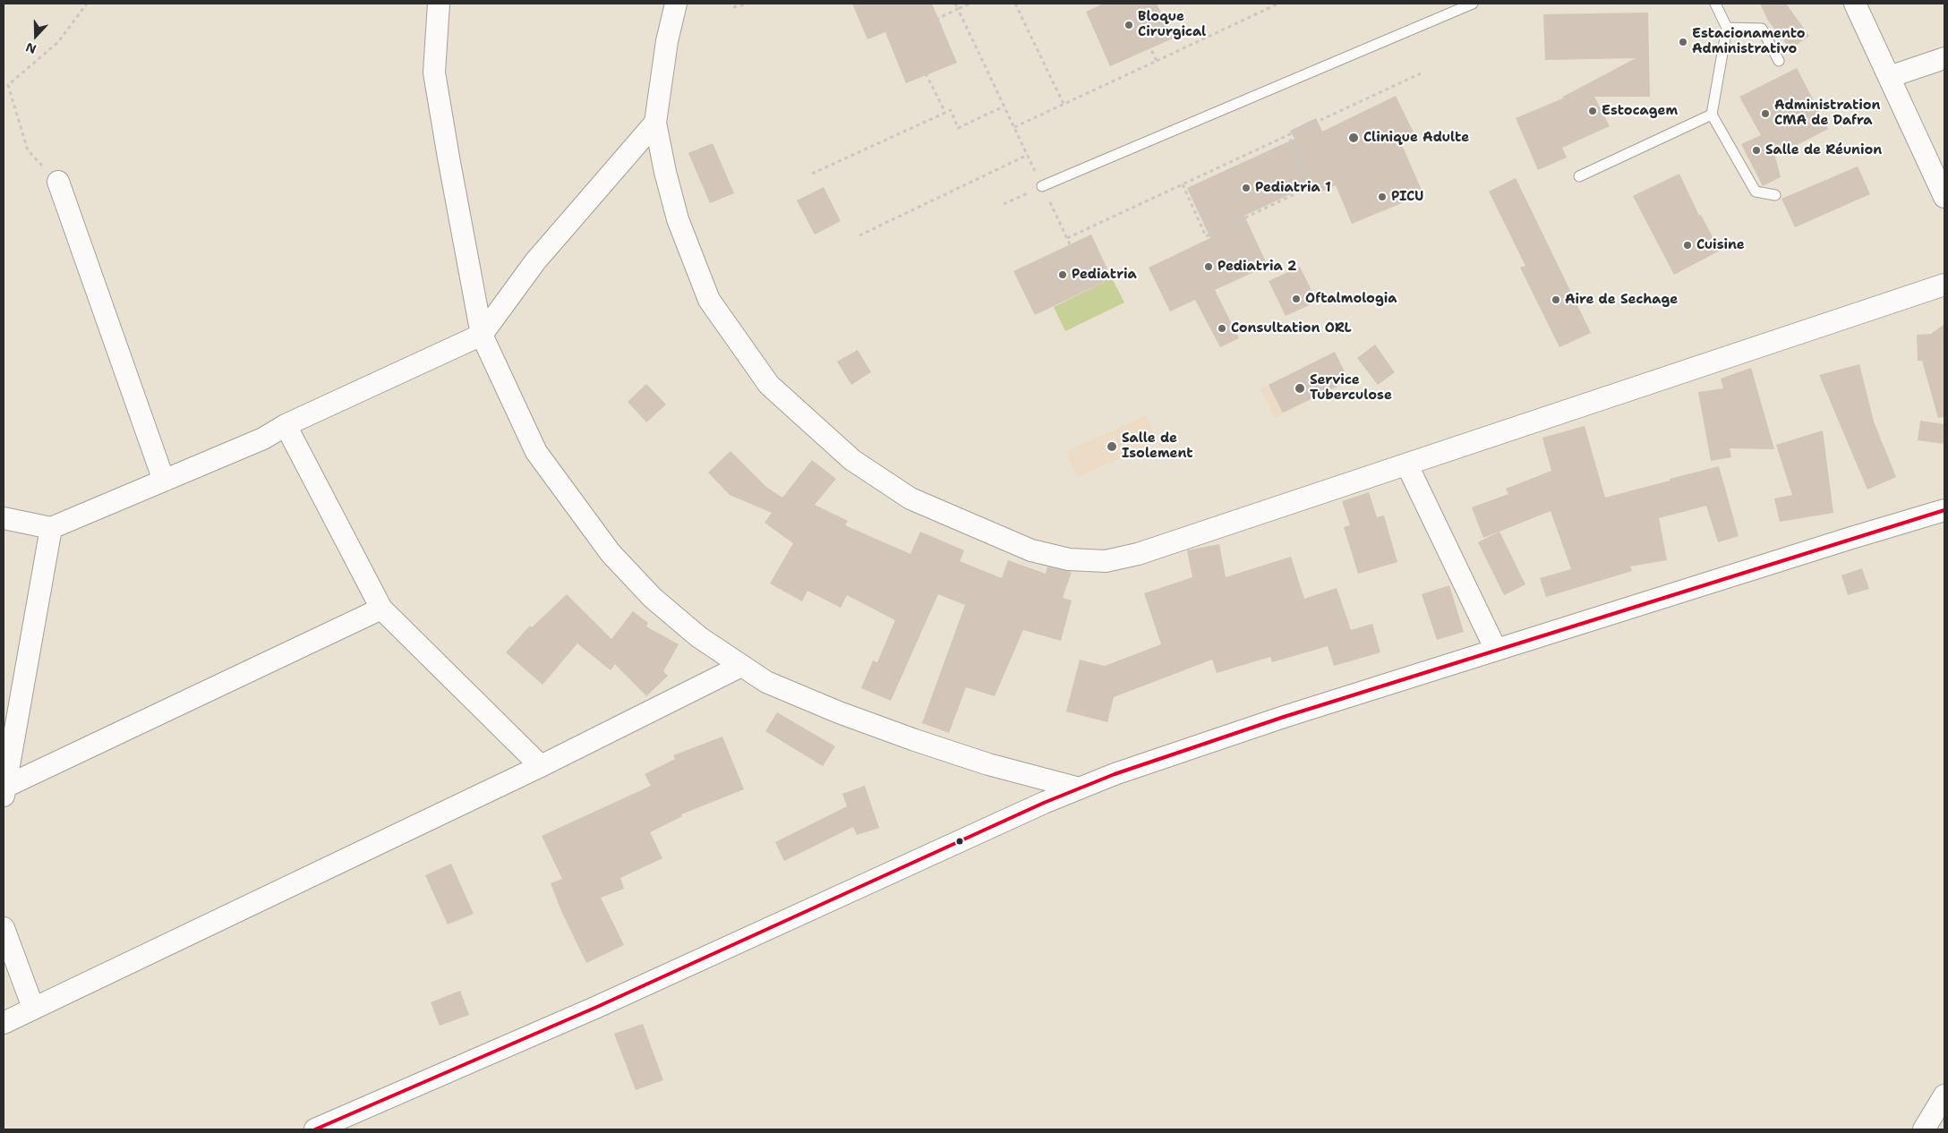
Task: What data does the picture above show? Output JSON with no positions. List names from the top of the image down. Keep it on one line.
{"places":["Bloque Cirurgical","Estacionamento Administrativo","Estocagem","Administration CMA de Dafra","Clinique Adulte","Salle de Réunion","Pediatria 1","PICU","Cuisine","Pediatria 2","Pediatria","Oftalmologia","Aire de Sechage","Consultation ORL","Service Tuberculose","Salle de Isolement"],"north":"bottom"}
